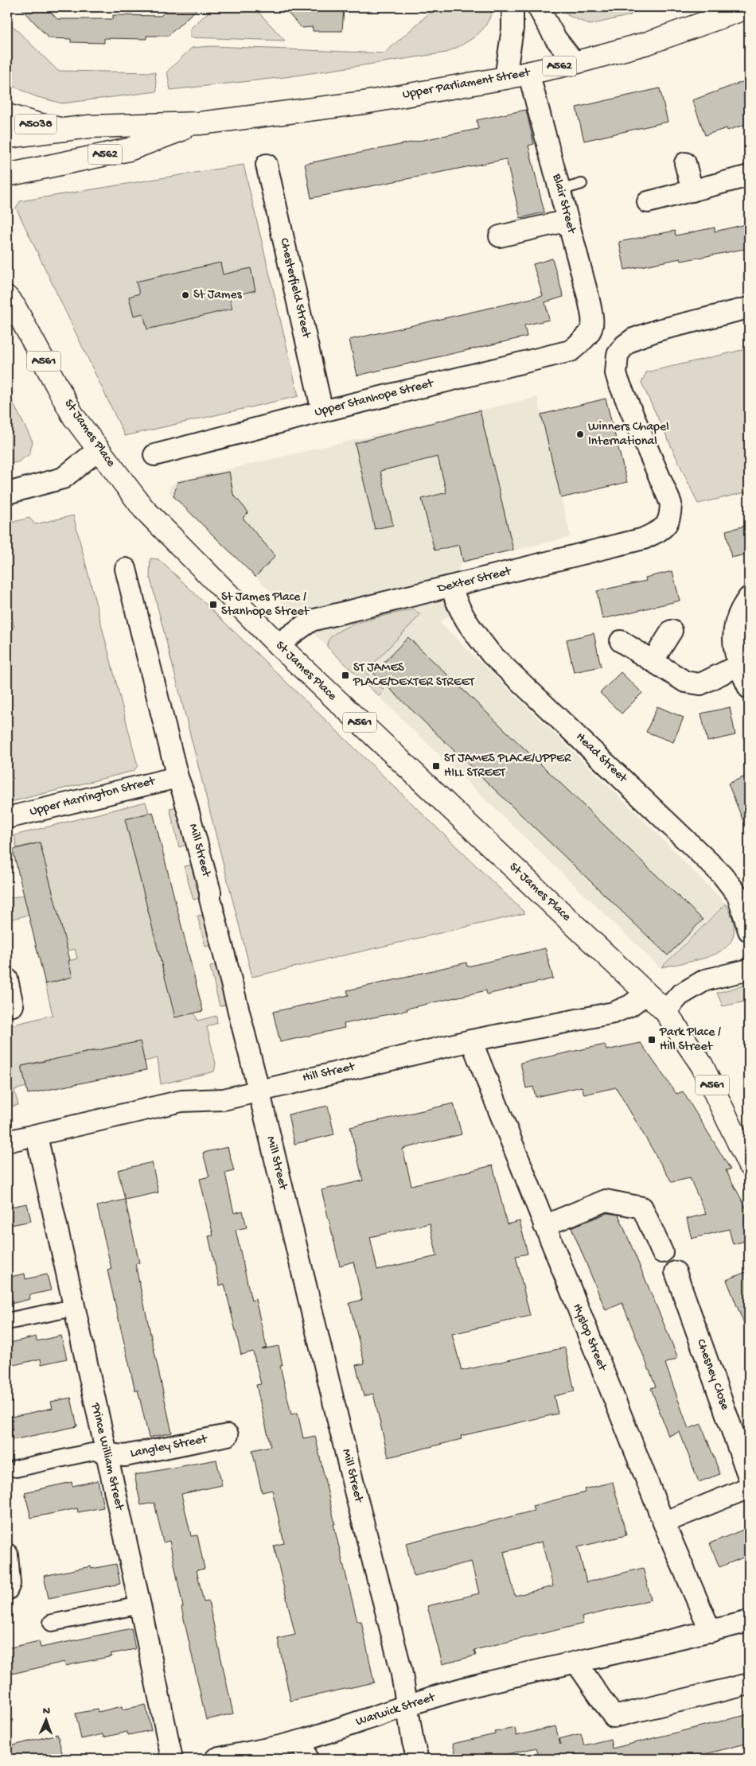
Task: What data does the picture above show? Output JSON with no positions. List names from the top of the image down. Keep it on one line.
{"streets":{"main road":["A562","Upper Parliament Street","A5038","A561","St James Place"],"street":["Blair Street","Chesterfield Street","Upper Stanhope Street","Dexter Street","Head Street","Upper Harrington Street","Mill Street","Hill Street","Hyslop Street","Chesney Close","Langley Street","Prince William Street","Warwick Street"]},"crossings":[["Upper Parliament Street","A5038"],["Upper Parliament Street","Blair Street"],["Blair Street","Upper Stanhope Street"],["Chesterfield Street","Upper Stanhope Street"],["A561","St James Place"],["St James Place","Dexter Street"],["St James Place","Hill Street"],["Dexter Street","Head Street"],["Upper Harrington Street","Mill Street"],["Mill Street","Hill Street"],["Mill Street","Warwick Street"],["Hill Street","Hyslop Street"],["Hill Street","Prince William Street"],["Hyslop Street","Warwick Street"],["Langley Street","Prince William Street"]],"places":{"other":["St James","Winners Chapel International"],"transit":["St James Place / Stanhope Street","ST JAMES PLACE/DEXTER STREET","ST JAMES PLACE/UPPER HILL STREET","Park Place / Hill Street"]},"north":"top"}
